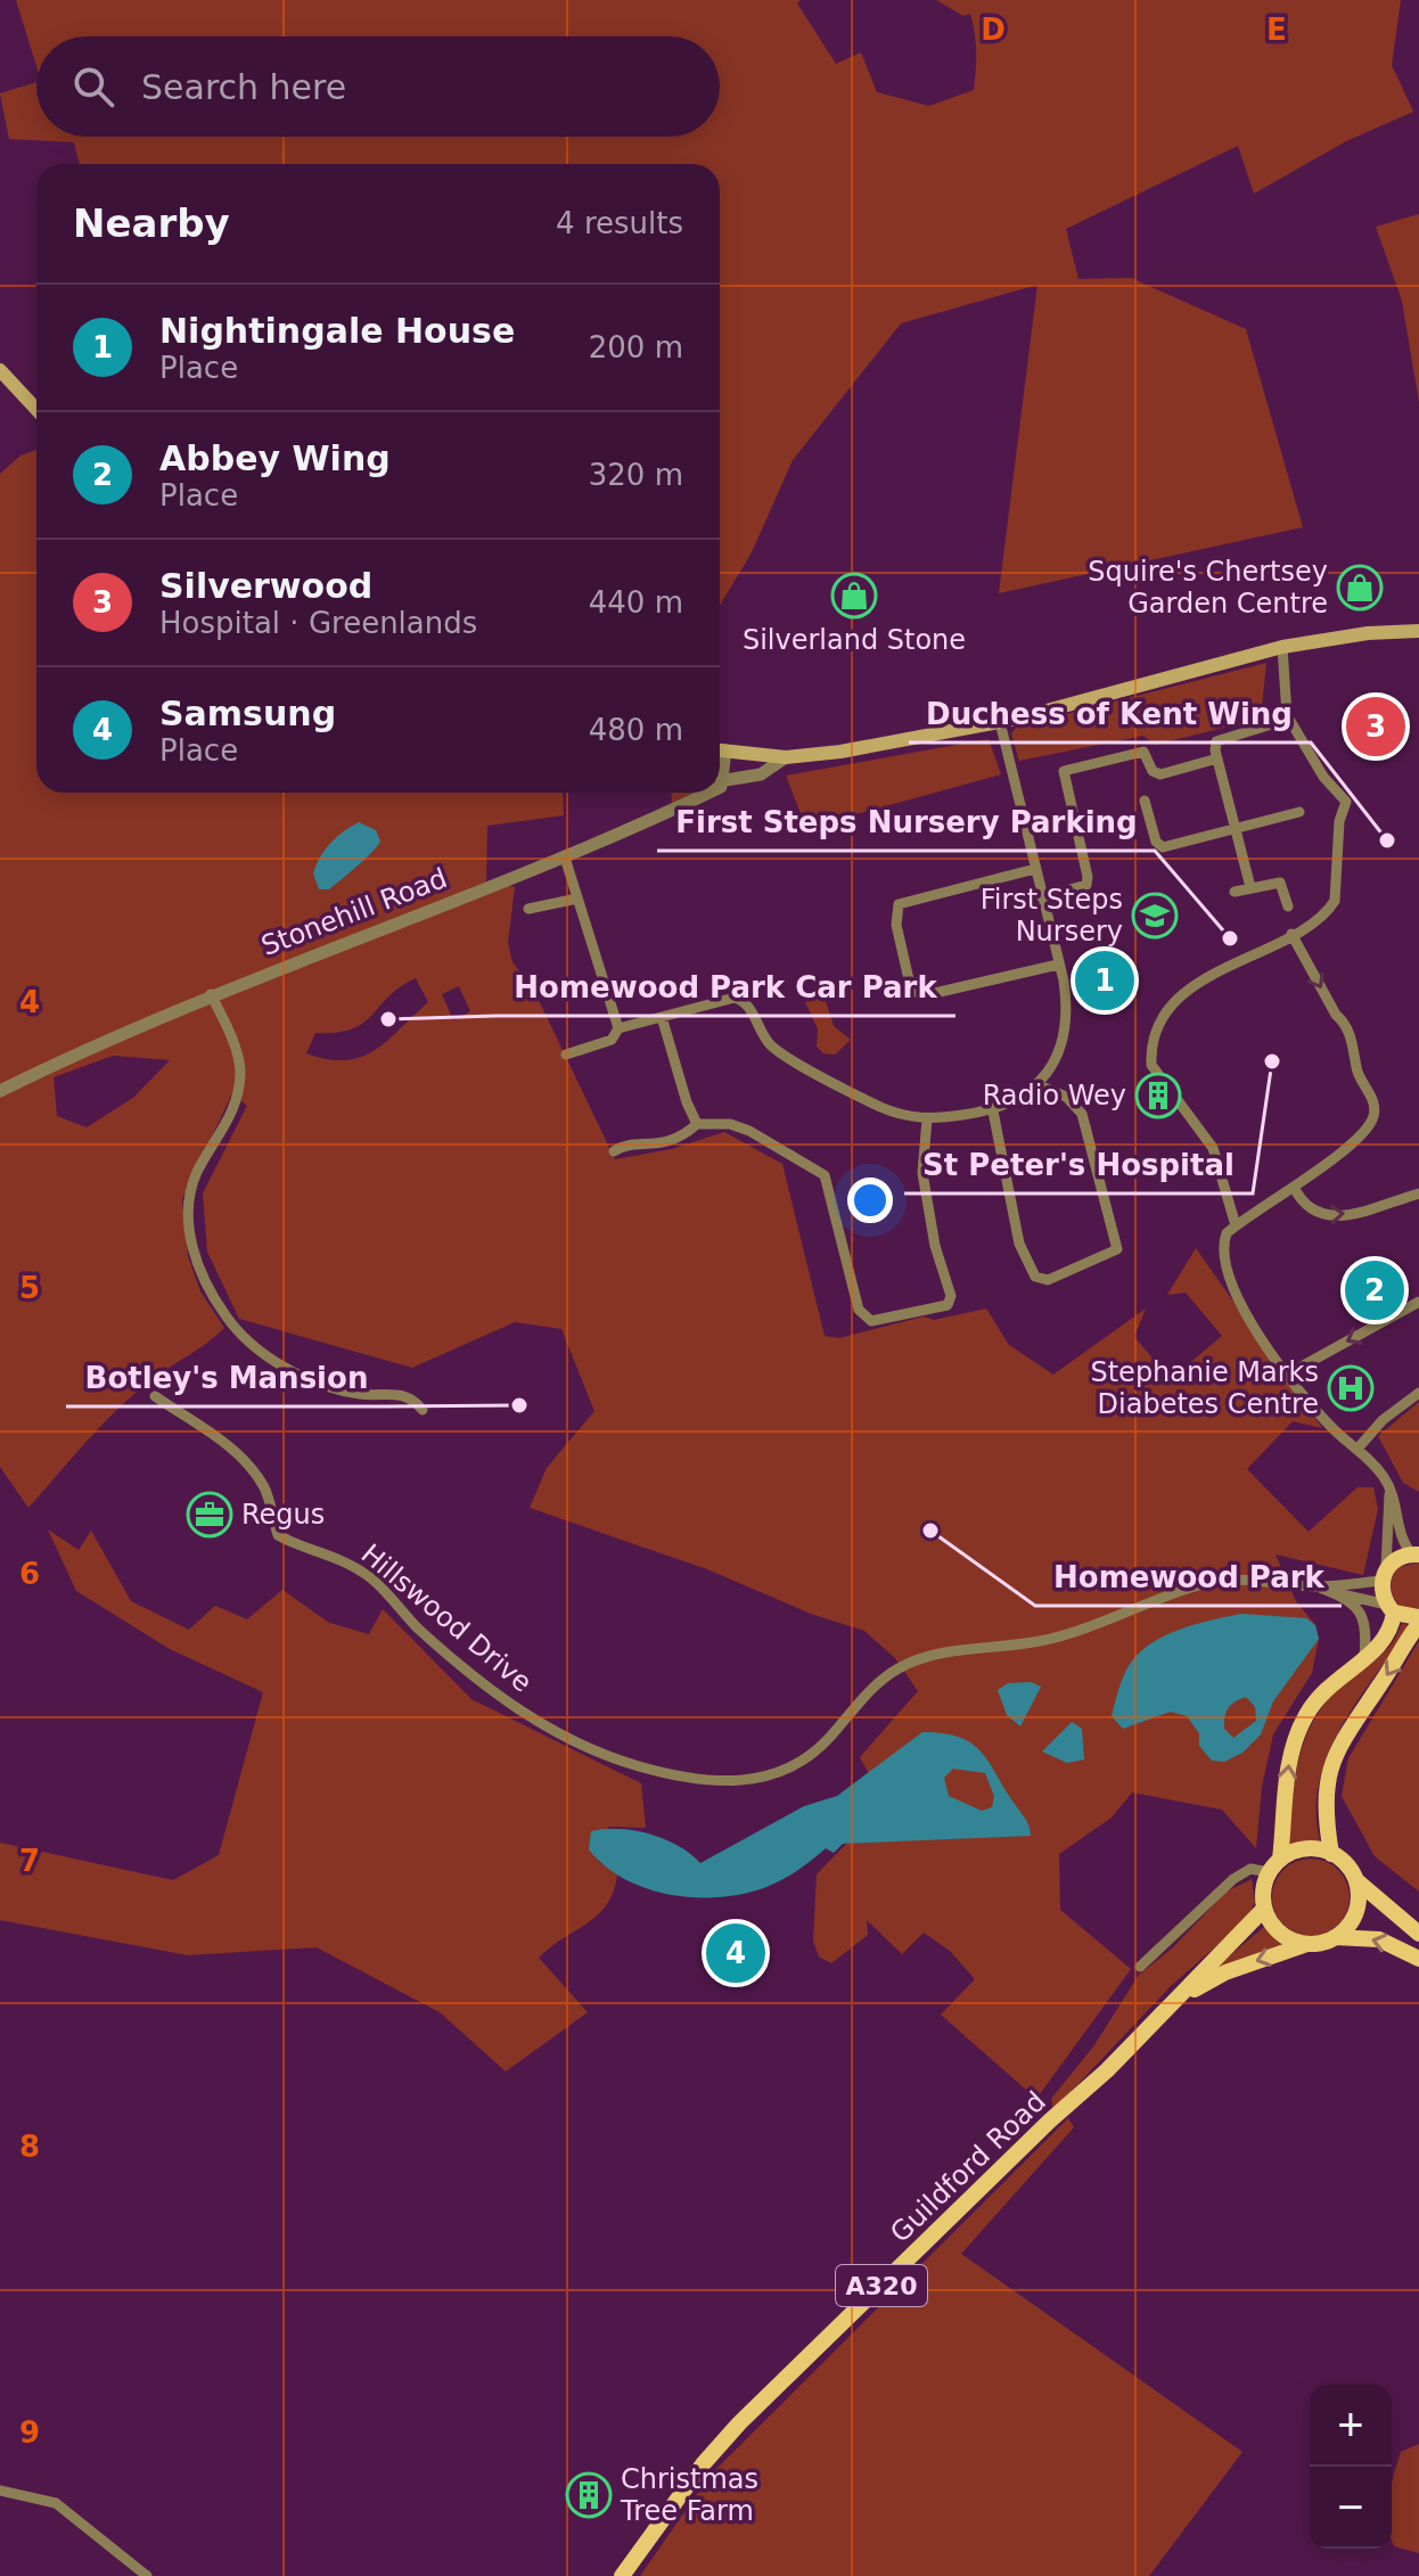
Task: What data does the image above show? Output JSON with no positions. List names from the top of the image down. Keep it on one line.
{"streets":{"main road":["Guildford Road","A320"],"street":["Stonehill Road","Hillswood Drive"]},"crossings":[["Guildford Road","A320"]],"places":{"shop":["Squire's Chertsey Garden Centre","Silverland Stone"],"other":["Duchess of Kent Wing","First Steps Nursery Parking","Homewood Park Car Park","St Peter's Hospital","Botley's Mansion","Homewood Park"],"school or university":["First Steps Nursery"],"building":["Radio Wey","Christmas Tree Farm"],"hospital":["Stephanie Marks Diabetes Centre"],"office":["Regus"]},"page":{"search":"Search here","heading":["Nearby","4 results"],"list":[{"mark":"1","name":"Nightingale House","note":"Place","value":"200 m"},{"mark":"2","name":"Abbey Wing","note":"Place","value":"320 m"},{"mark":"3","name":"Silverwood","note":"Hospital · Greenlands","value":"440 m"},{"mark":"4","name":"Samsung","note":"Place","value":"480 m"}],"pins":["3","1","2","4"],"map_buttons":["+","−"]},"grid":{"columns":["D","E"],"rows":["4","5","6","7","8","9"]}}
